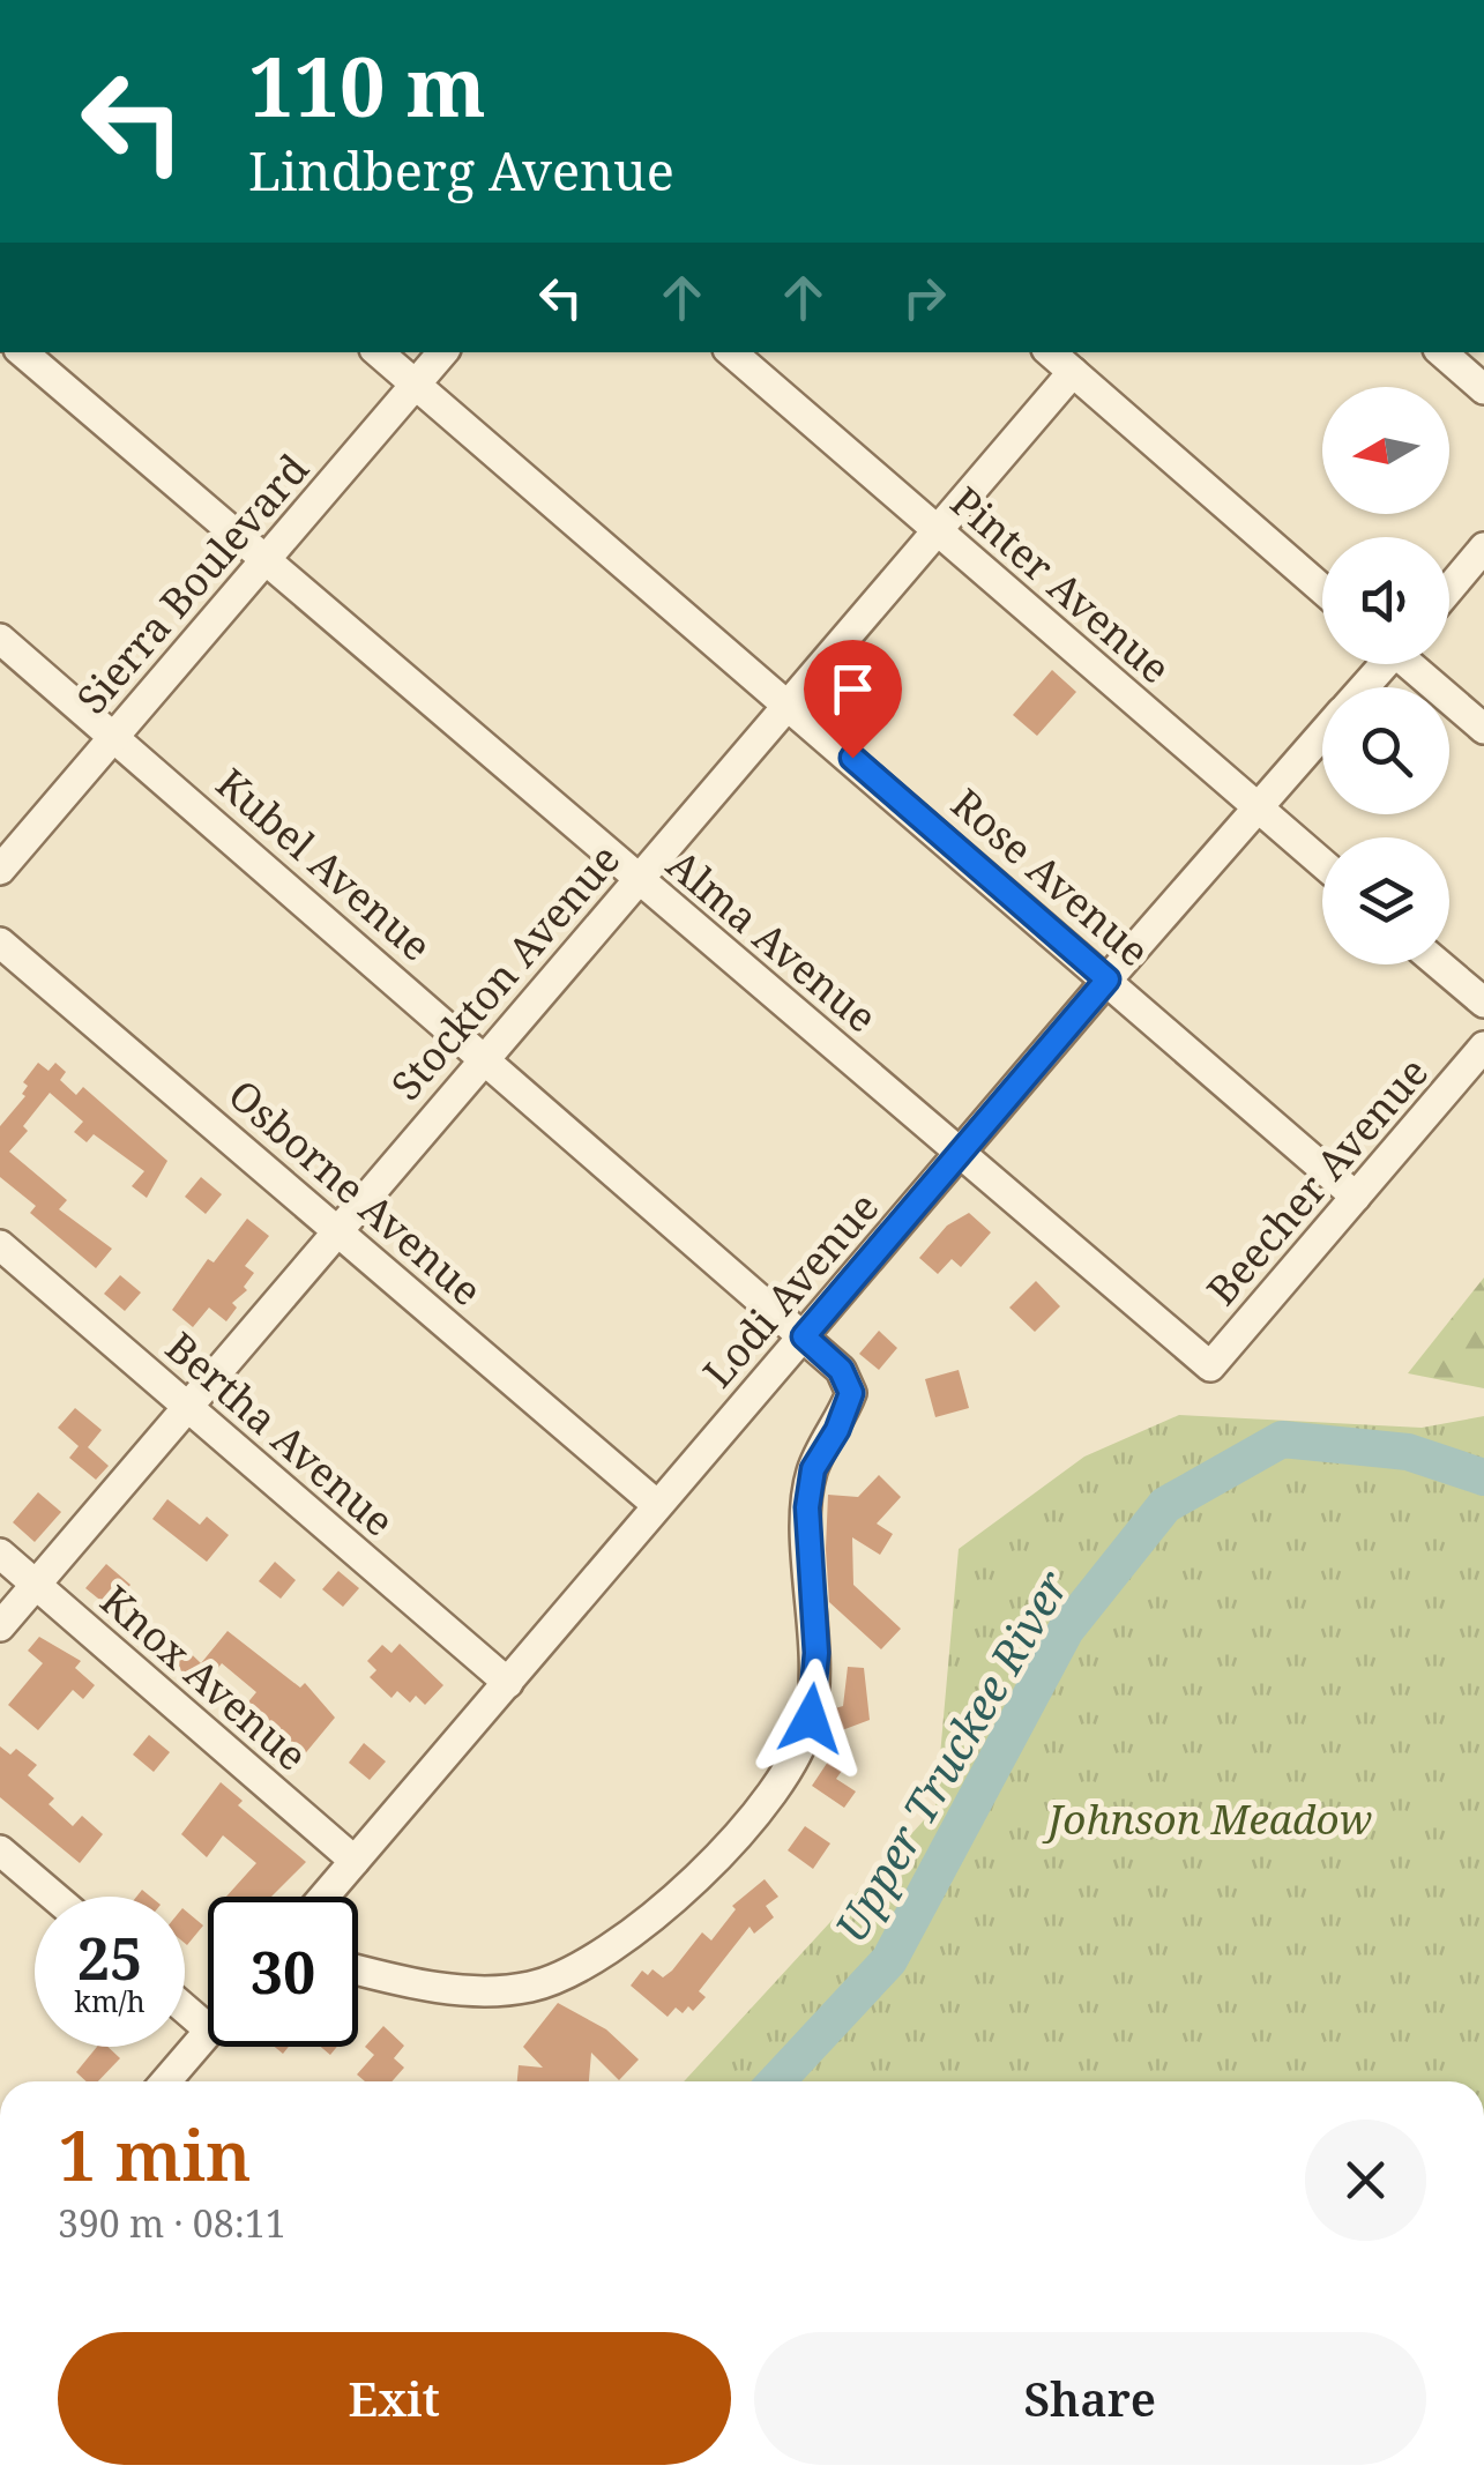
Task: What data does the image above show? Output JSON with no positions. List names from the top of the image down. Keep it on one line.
{"streets":{"street":["Sierra Boulevard","Pinter Avenue","Kubel Avenue","Rose Avenue","Alma Avenue","Stockton Avenue","Beecher Avenue","Osborne Avenue","Lodi Avenue","Bertha Avenue","Knox Avenue"]},"crossings":[["Sierra Boulevard","Kubel Avenue"],["Sierra Boulevard","Rose Avenue"],["Sierra Boulevard","Alma Avenue"],["Pinter Avenue","Stockton Avenue"],["Pinter Avenue","Lodi Avenue"],["Kubel Avenue","Stockton Avenue"],["Kubel Avenue","Lodi Avenue"],["Rose Avenue","Stockton Avenue"],["Rose Avenue","Beecher Avenue"],["Rose Avenue","Lodi Avenue"],["Alma Avenue","Stockton Avenue"],["Alma Avenue","Beecher Avenue"],["Alma Avenue","Lodi Avenue"],["Stockton Avenue","Osborne Avenue"],["Stockton Avenue","Bertha Avenue"],["Stockton Avenue","Knox Avenue"],["Osborne Avenue","Lodi Avenue"],["Lodi Avenue","Bertha Avenue"],["Lodi Avenue","Knox Avenue"]],"water":["Upper Truckee River"],"parks":["Johnson Meadow"],"north":"left","page":{"turn":["110 m","Lindberg Avenue"],"speed":"25 km/h","limit":"30","heading":["1 min","390 m · 08:11"],"buttons":["Exit","Share"]}}
